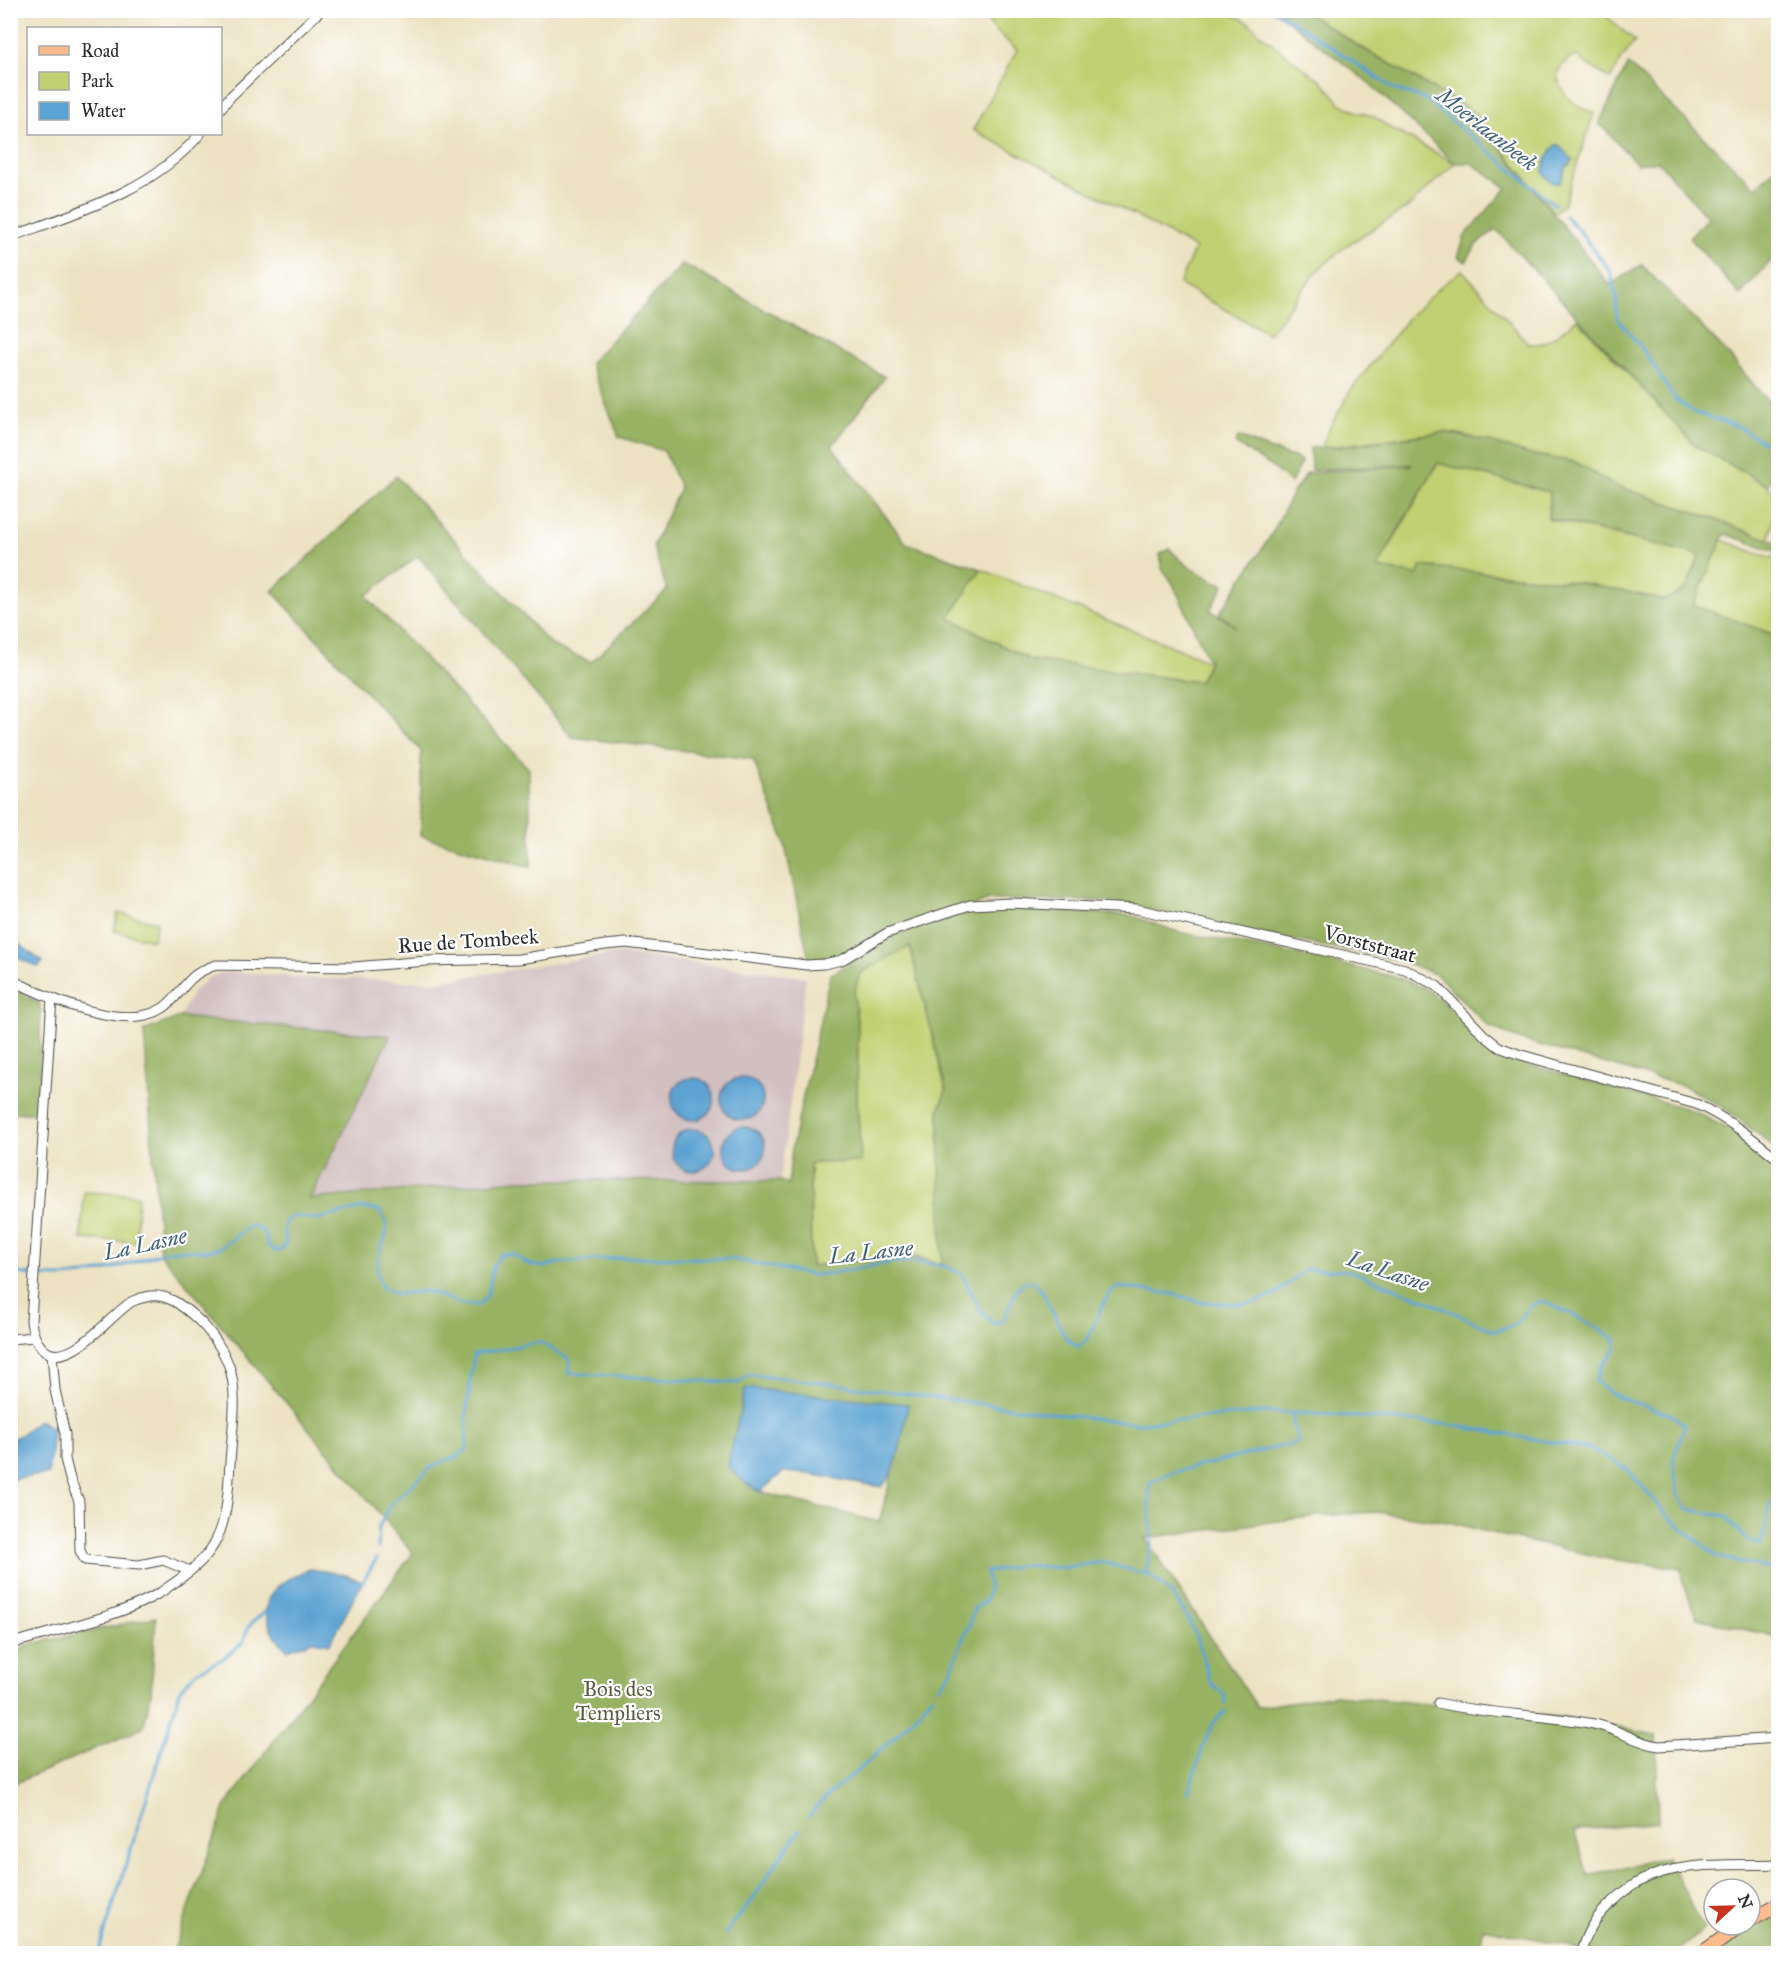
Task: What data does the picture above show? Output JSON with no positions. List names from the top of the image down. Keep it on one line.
{"streets":{"street":["Rue de Tombeek","Vorststraat"]},"crossings":[["Rue de Tombeek","Vorststraat"]],"water":["Moerlaanbeek","La Lasne"],"parks":["Bois des Templiers"],"legend":["Road","Park","Water"],"north":"right"}
